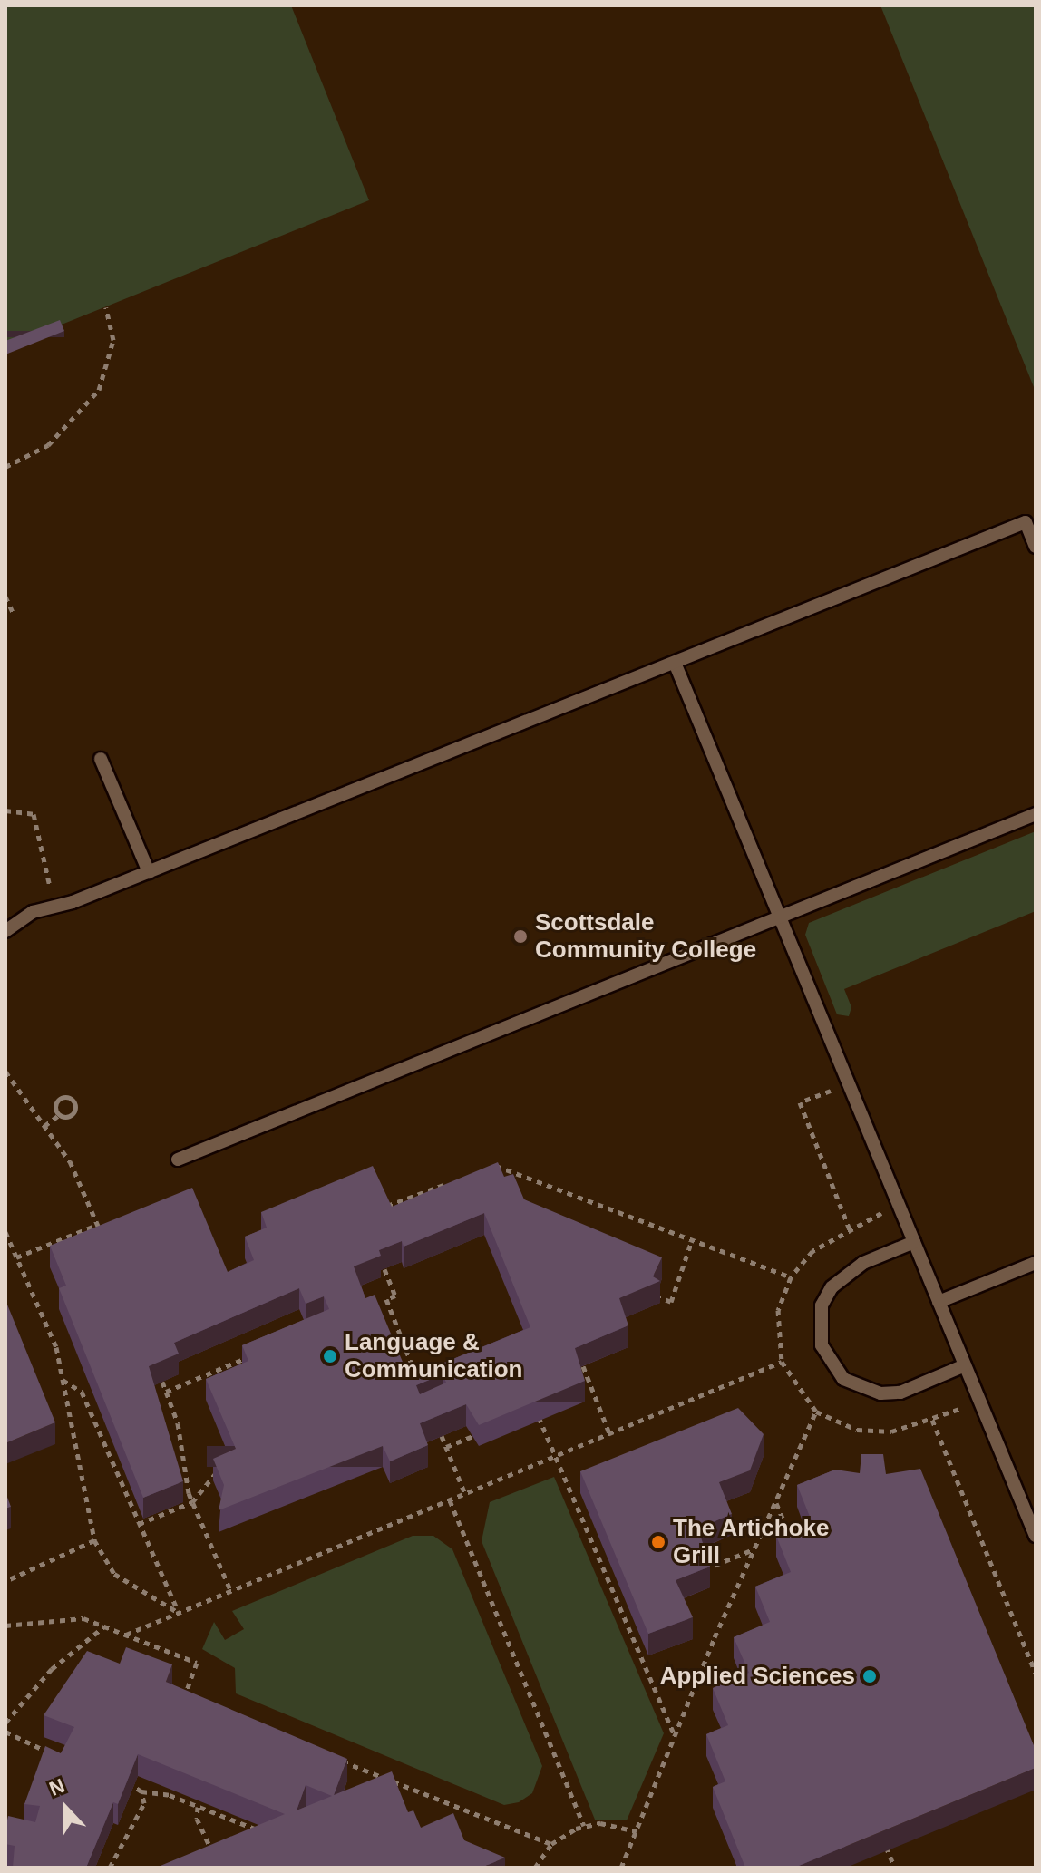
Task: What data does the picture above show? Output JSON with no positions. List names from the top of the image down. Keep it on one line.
{"places":["Scottsdale Community College","Language & Communication","The Artichoke Grill","Applied Sciences"],"north":"top"}
